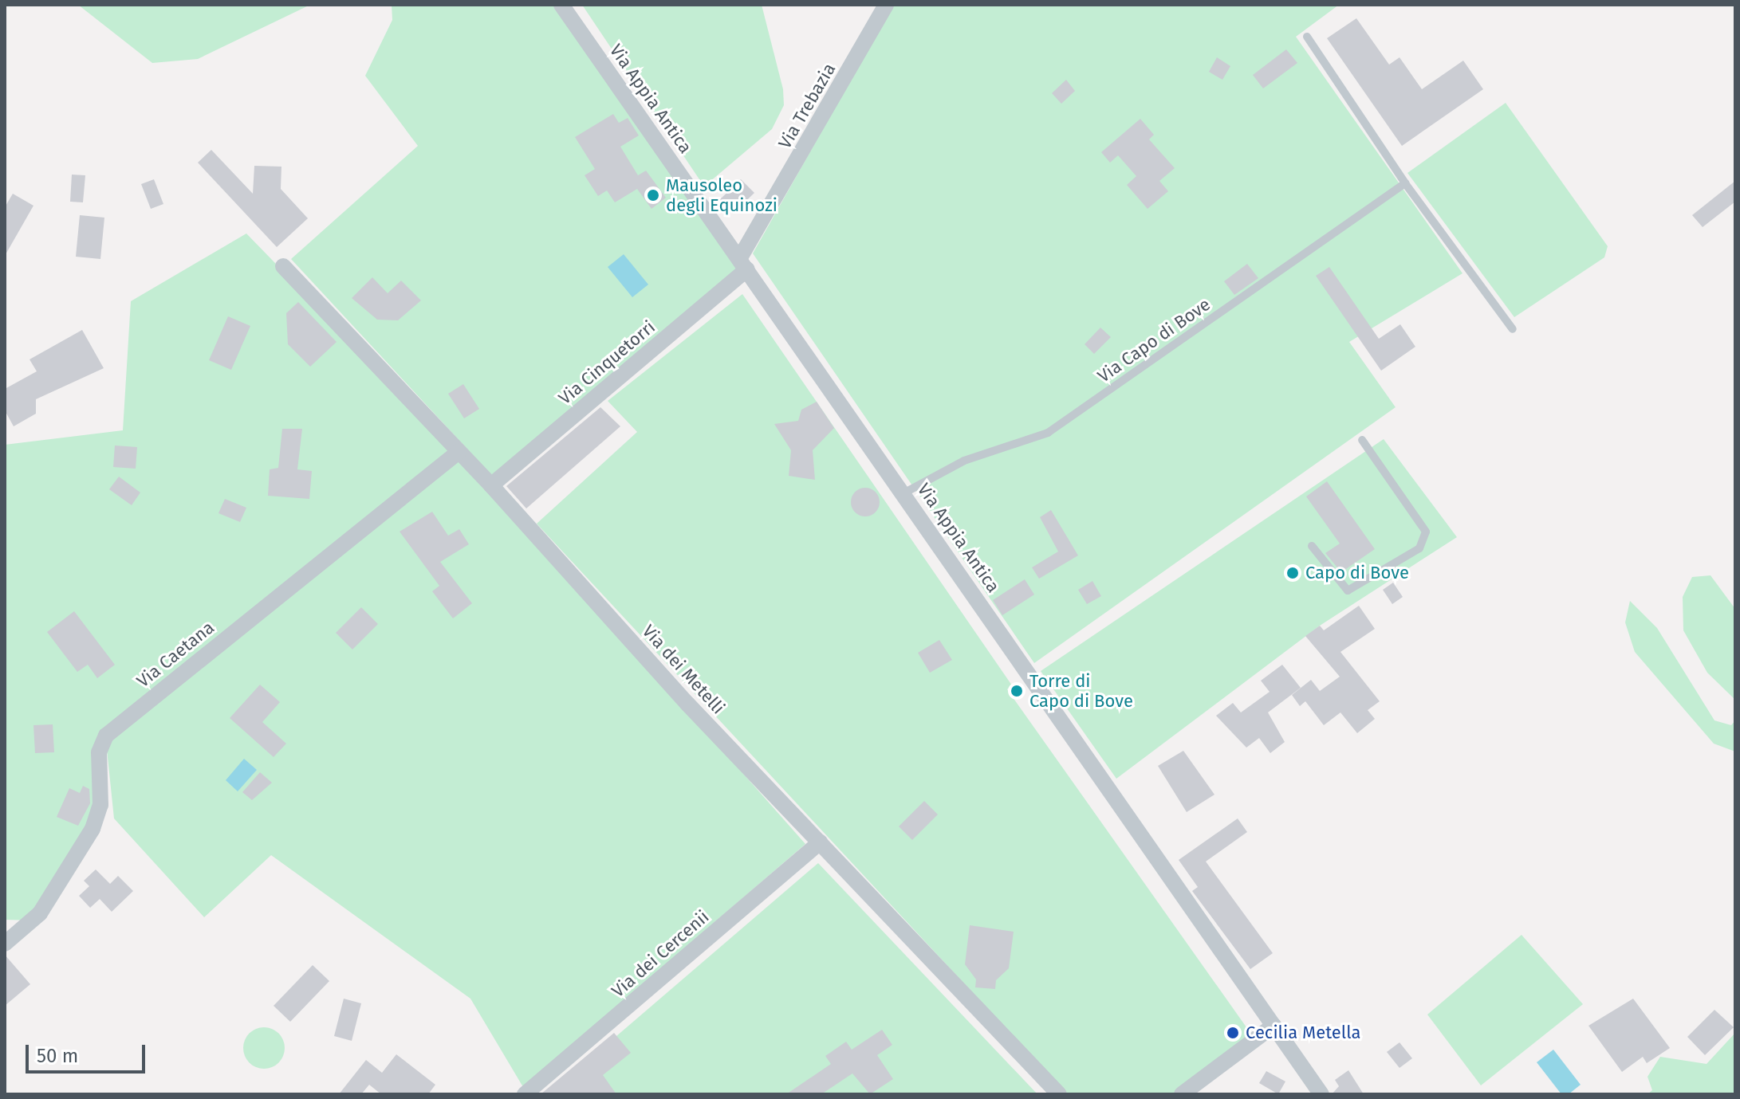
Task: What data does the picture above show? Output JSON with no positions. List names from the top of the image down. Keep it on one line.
{"streets":{"street":["Via Appia Antica","Via Trebazia","Via Cinquetorri","Via Caetana","Via dei Metelli","Via dei Cercenii"],"lane":["Via Capo di Bove"]},"crossings":[["Via Appia Antica","Via Trebazia"],["Via Appia Antica","Via Capo di Bove"],["Via Appia Antica","Via Cinquetorri"],["Via Trebazia","Via Cinquetorri"],["Via Cinquetorri","Via dei Metelli"],["Via Caetana","Via dei Metelli"],["Via dei Metelli","Via dei Cercenii"]],"places":["Mausoleo degli Equinozi","Capo di Bove","Torre di Capo di Bove","Cecilia Metella"],"scale_bar":"50 m"}
